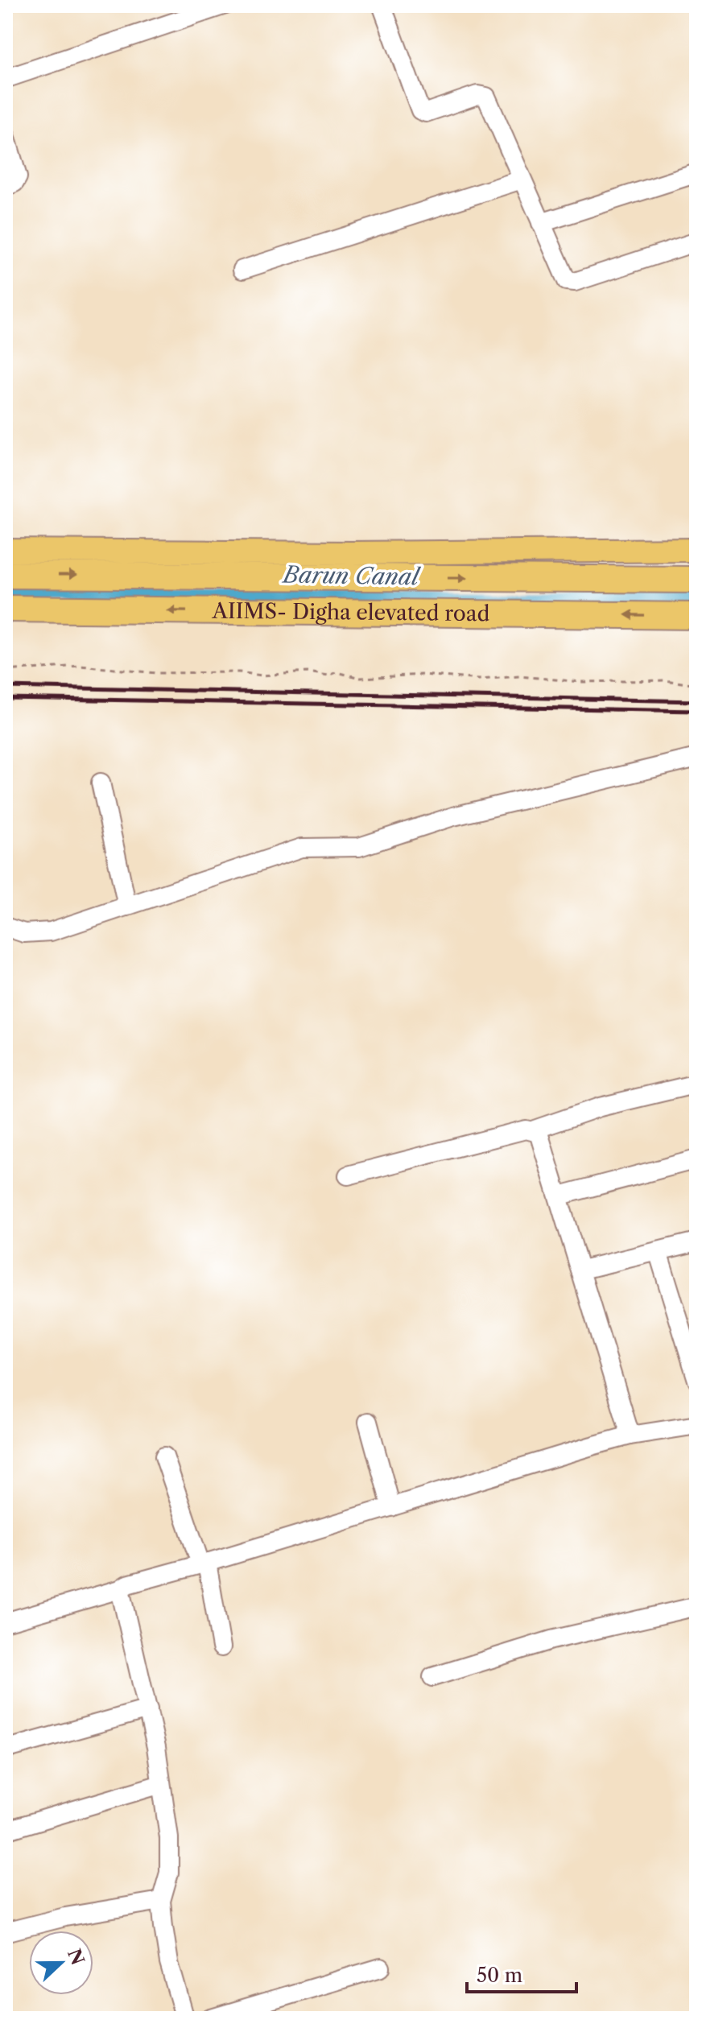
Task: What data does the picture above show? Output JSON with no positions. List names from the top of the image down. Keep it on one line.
{"streets":{"highway":["AIIMS- Digha elevated road"]},"water":["Barun Canal"],"scale_bar":"50 m","north":"right"}
